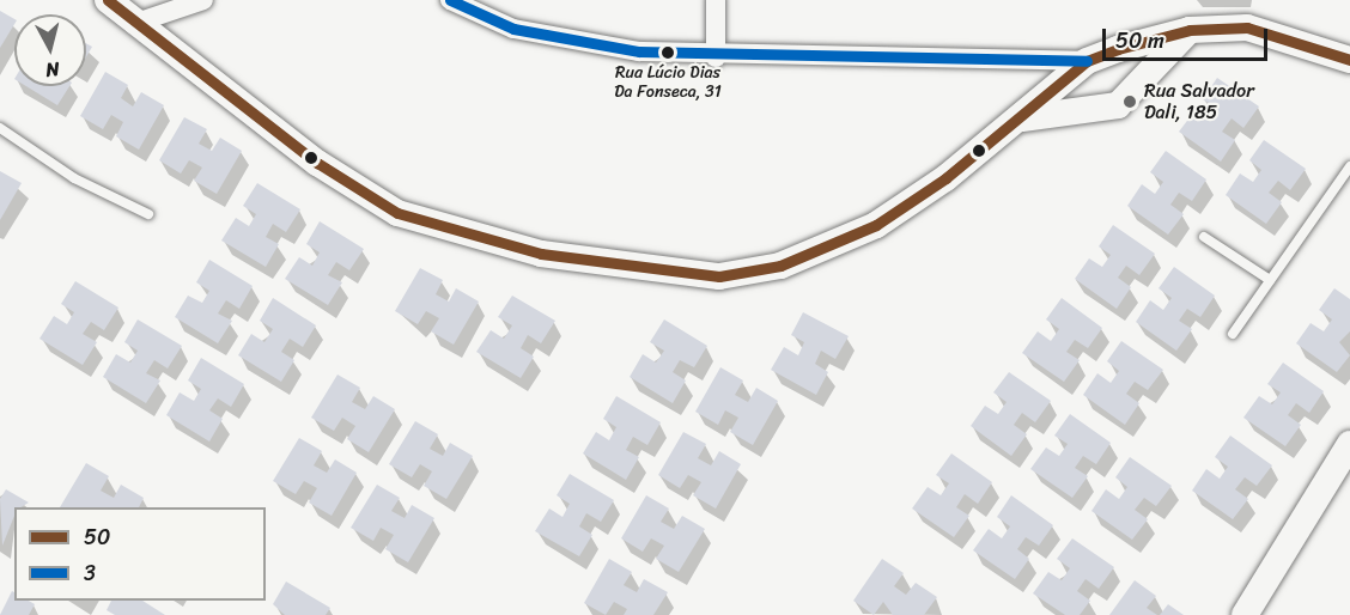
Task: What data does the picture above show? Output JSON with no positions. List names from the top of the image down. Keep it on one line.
{"places":["Rua Lúcio Dias Da Fonseca, 31","Rua Salvador Dali, 185"],"lines":["transit line 50","transit line 3"],"legend":["50","3"],"scale_bar":"50 m","north":"bottom"}
